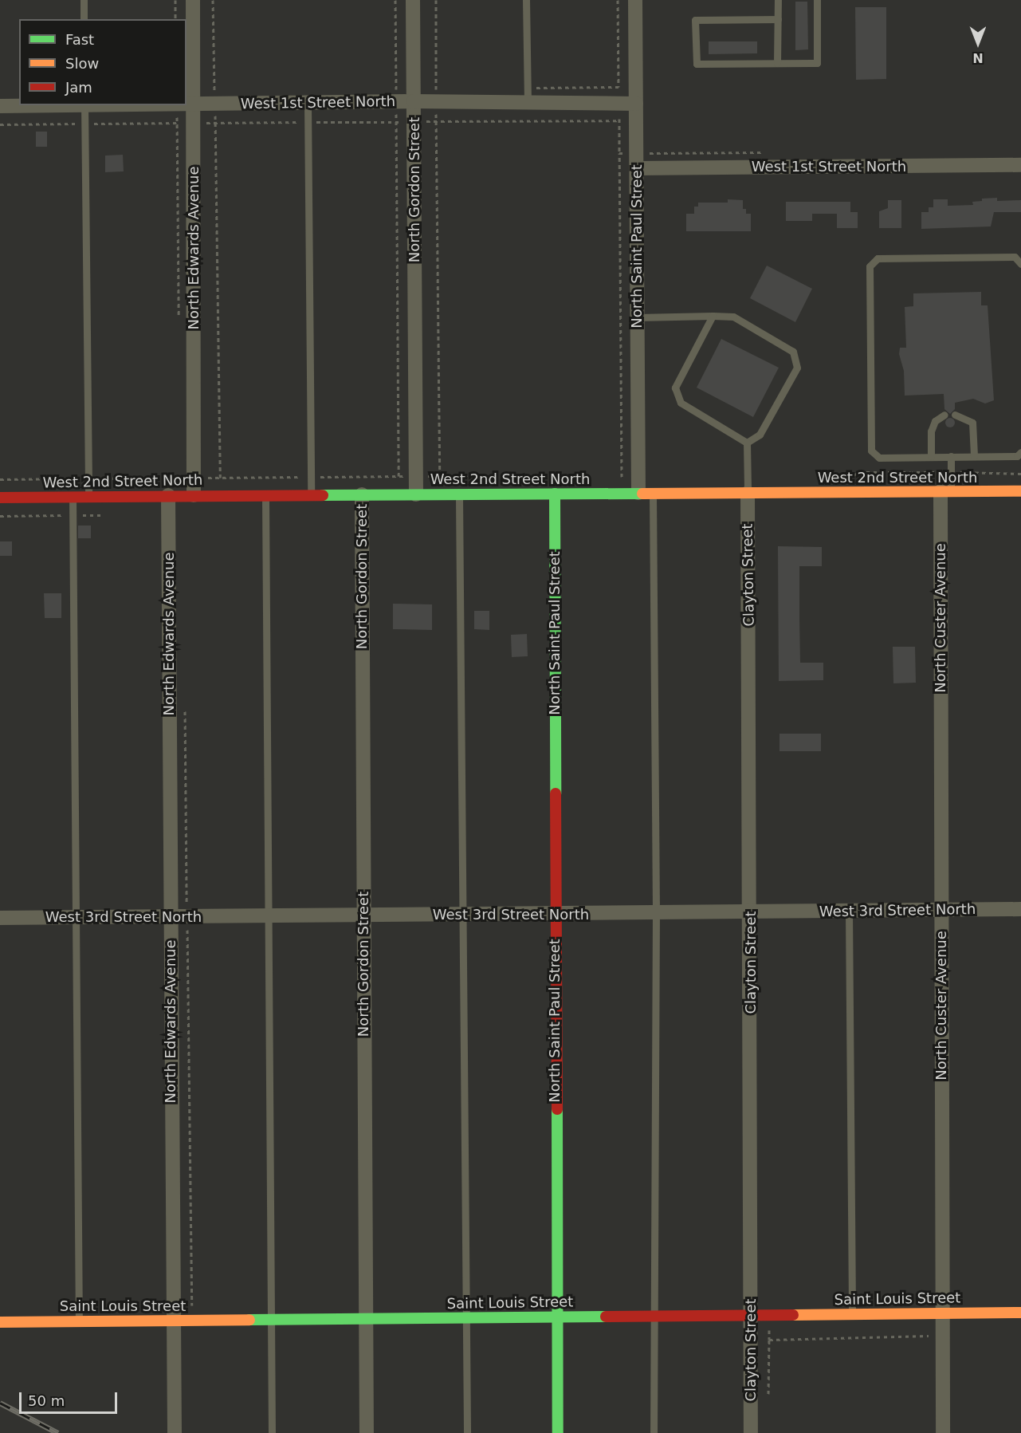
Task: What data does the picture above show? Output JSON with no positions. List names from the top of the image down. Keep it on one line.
{"streets":{"street":["West 1st Street North","North Gordon Street","North Saint Paul Street","North Edwards Avenue","West 2nd Street North","Clayton Street","North Custer Avenue","West 3rd Street North","Saint Louis Street"]},"crossings":[["West 1st Street North","North Gordon Street"],["West 1st Street North","North Saint Paul Street"],["West 1st Street North","North Edwards Avenue"],["North Gordon Street","West 2nd Street North"],["North Gordon Street","West 3rd Street North"],["North Gordon Street","Saint Louis Street"],["North Saint Paul Street","West 2nd Street North"],["North Saint Paul Street","West 3rd Street North"],["North Saint Paul Street","Saint Louis Street"],["North Edwards Avenue","West 2nd Street North"],["North Edwards Avenue","West 3rd Street North"],["North Edwards Avenue","Saint Louis Street"],["West 2nd Street North","Clayton Street"],["West 2nd Street North","North Custer Avenue"],["Clayton Street","West 3rd Street North"],["Clayton Street","Saint Louis Street"],["North Custer Avenue","West 3rd Street North"],["North Custer Avenue","Saint Louis Street"]],"legend":["Fast","Slow","Jam"],"scale_bar":"50 m","north":"bottom"}
